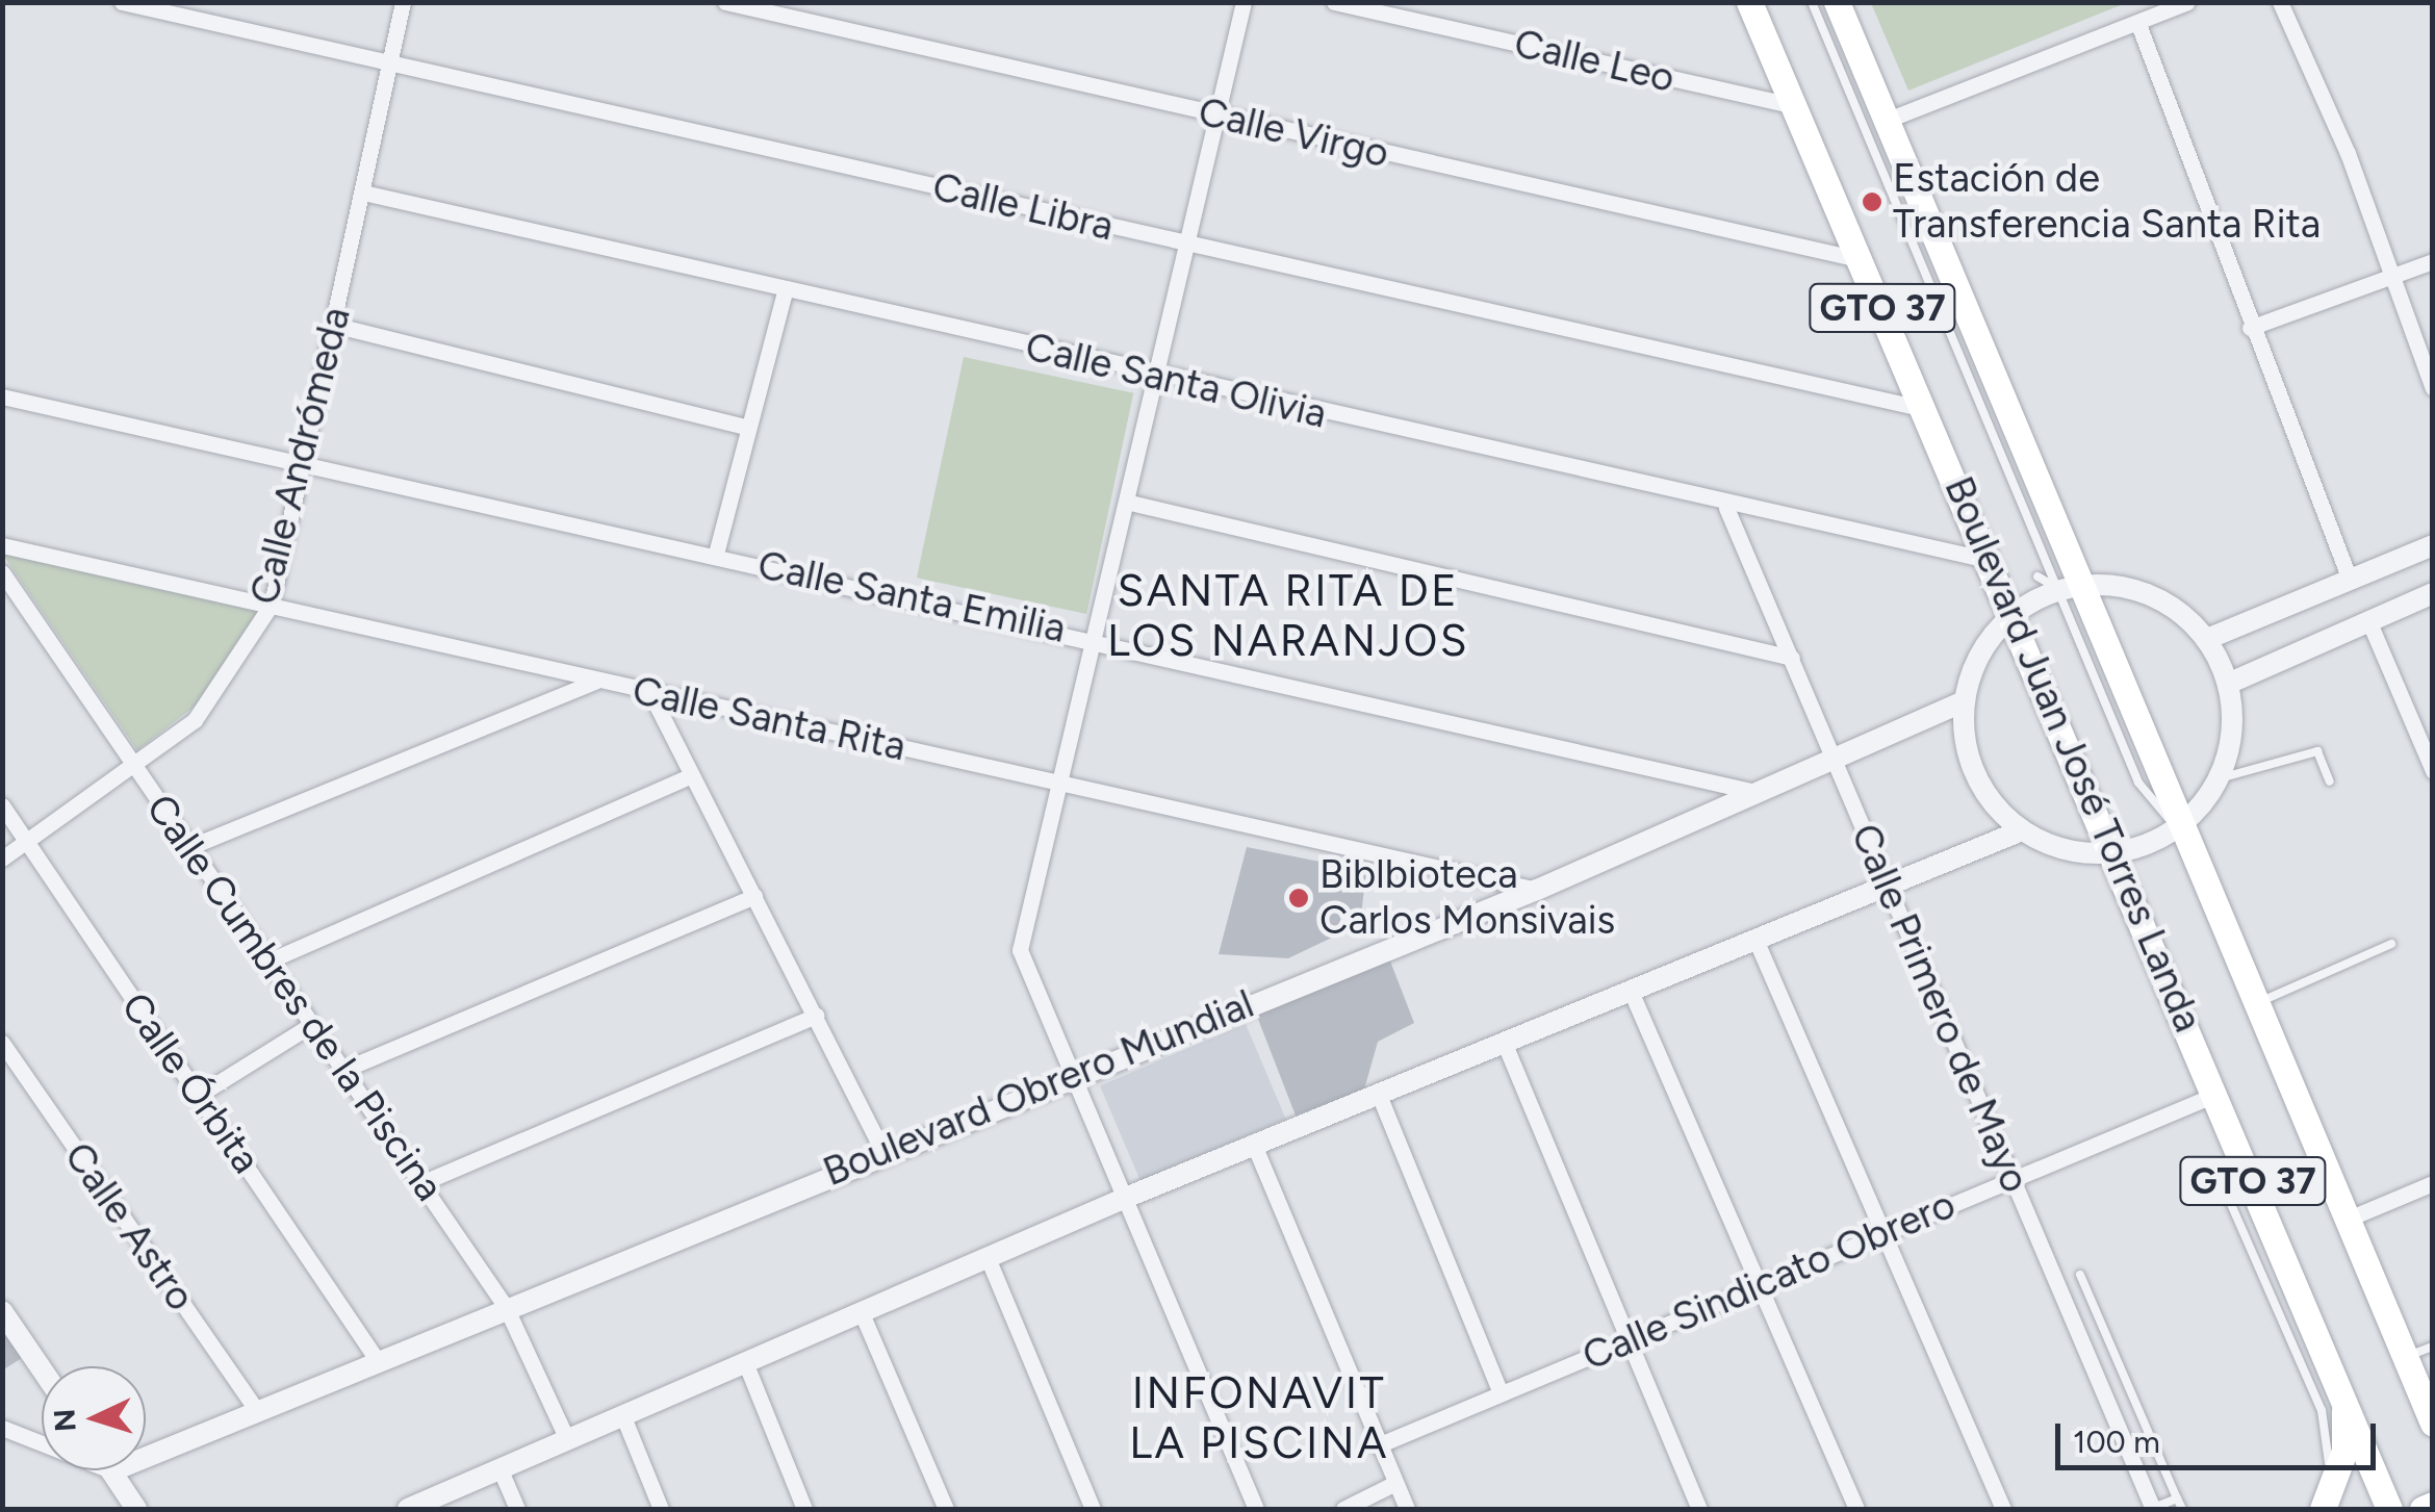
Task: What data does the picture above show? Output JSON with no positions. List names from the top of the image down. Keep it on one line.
{"streets":{"main road":["GTO 37","Boulevard Juan José Torres Landa"],"street":["Calle Leo","Calle Virgo","Calle Libra","Calle Santa Olivia","Calle Andrómeda","Calle Santa Emilia","Calle Santa Rita","Calle Cumbres de la Piscina","Calle Primero de Mayo","Calle Órbita","Boulevard Obrero Mundial","Calle Astro","Calle Sindicato Obrero"]},"crossings":[["Calle Leo","Boulevard Juan José Torres Landa"],["Calle Virgo","Boulevard Juan José Torres Landa"],["Calle Libra","Calle Andrómeda"],["Calle Libra","Boulevard Juan José Torres Landa"],["Calle Santa Olivia","Calle Andrómeda"],["Calle Santa Olivia","Boulevard Juan José Torres Landa"],["Calle Santa Olivia","Calle Primero de Mayo"],["Calle Andrómeda","Calle Santa Emilia"],["Calle Andrómeda","Calle Santa Rita"],["Calle Andrómeda","Calle Cumbres de la Piscina"],["Calle Andrómeda","Calle Órbita"],["Calle Santa Emilia","Boulevard Obrero Mundial"],["Calle Santa Rita","Boulevard Obrero Mundial"],["Boulevard Juan José Torres Landa","Calle Sindicato Obrero"],["Calle Cumbres de la Piscina","Boulevard Obrero Mundial"],["Calle Primero de Mayo","Boulevard Obrero Mundial"],["Calle Primero de Mayo","Calle Sindicato Obrero"],["Calle Órbita","Boulevard Obrero Mundial"],["Boulevard Obrero Mundial","Calle Astro"]],"districts":["SANTA RITA DE LOS NARANJOS","INFONAVIT LA PISCINA"],"places":["Estación de Transferencia Santa Rita","Biblbioteca Carlos Monsivais"],"scale_bar":"100 m","north":"left"}
